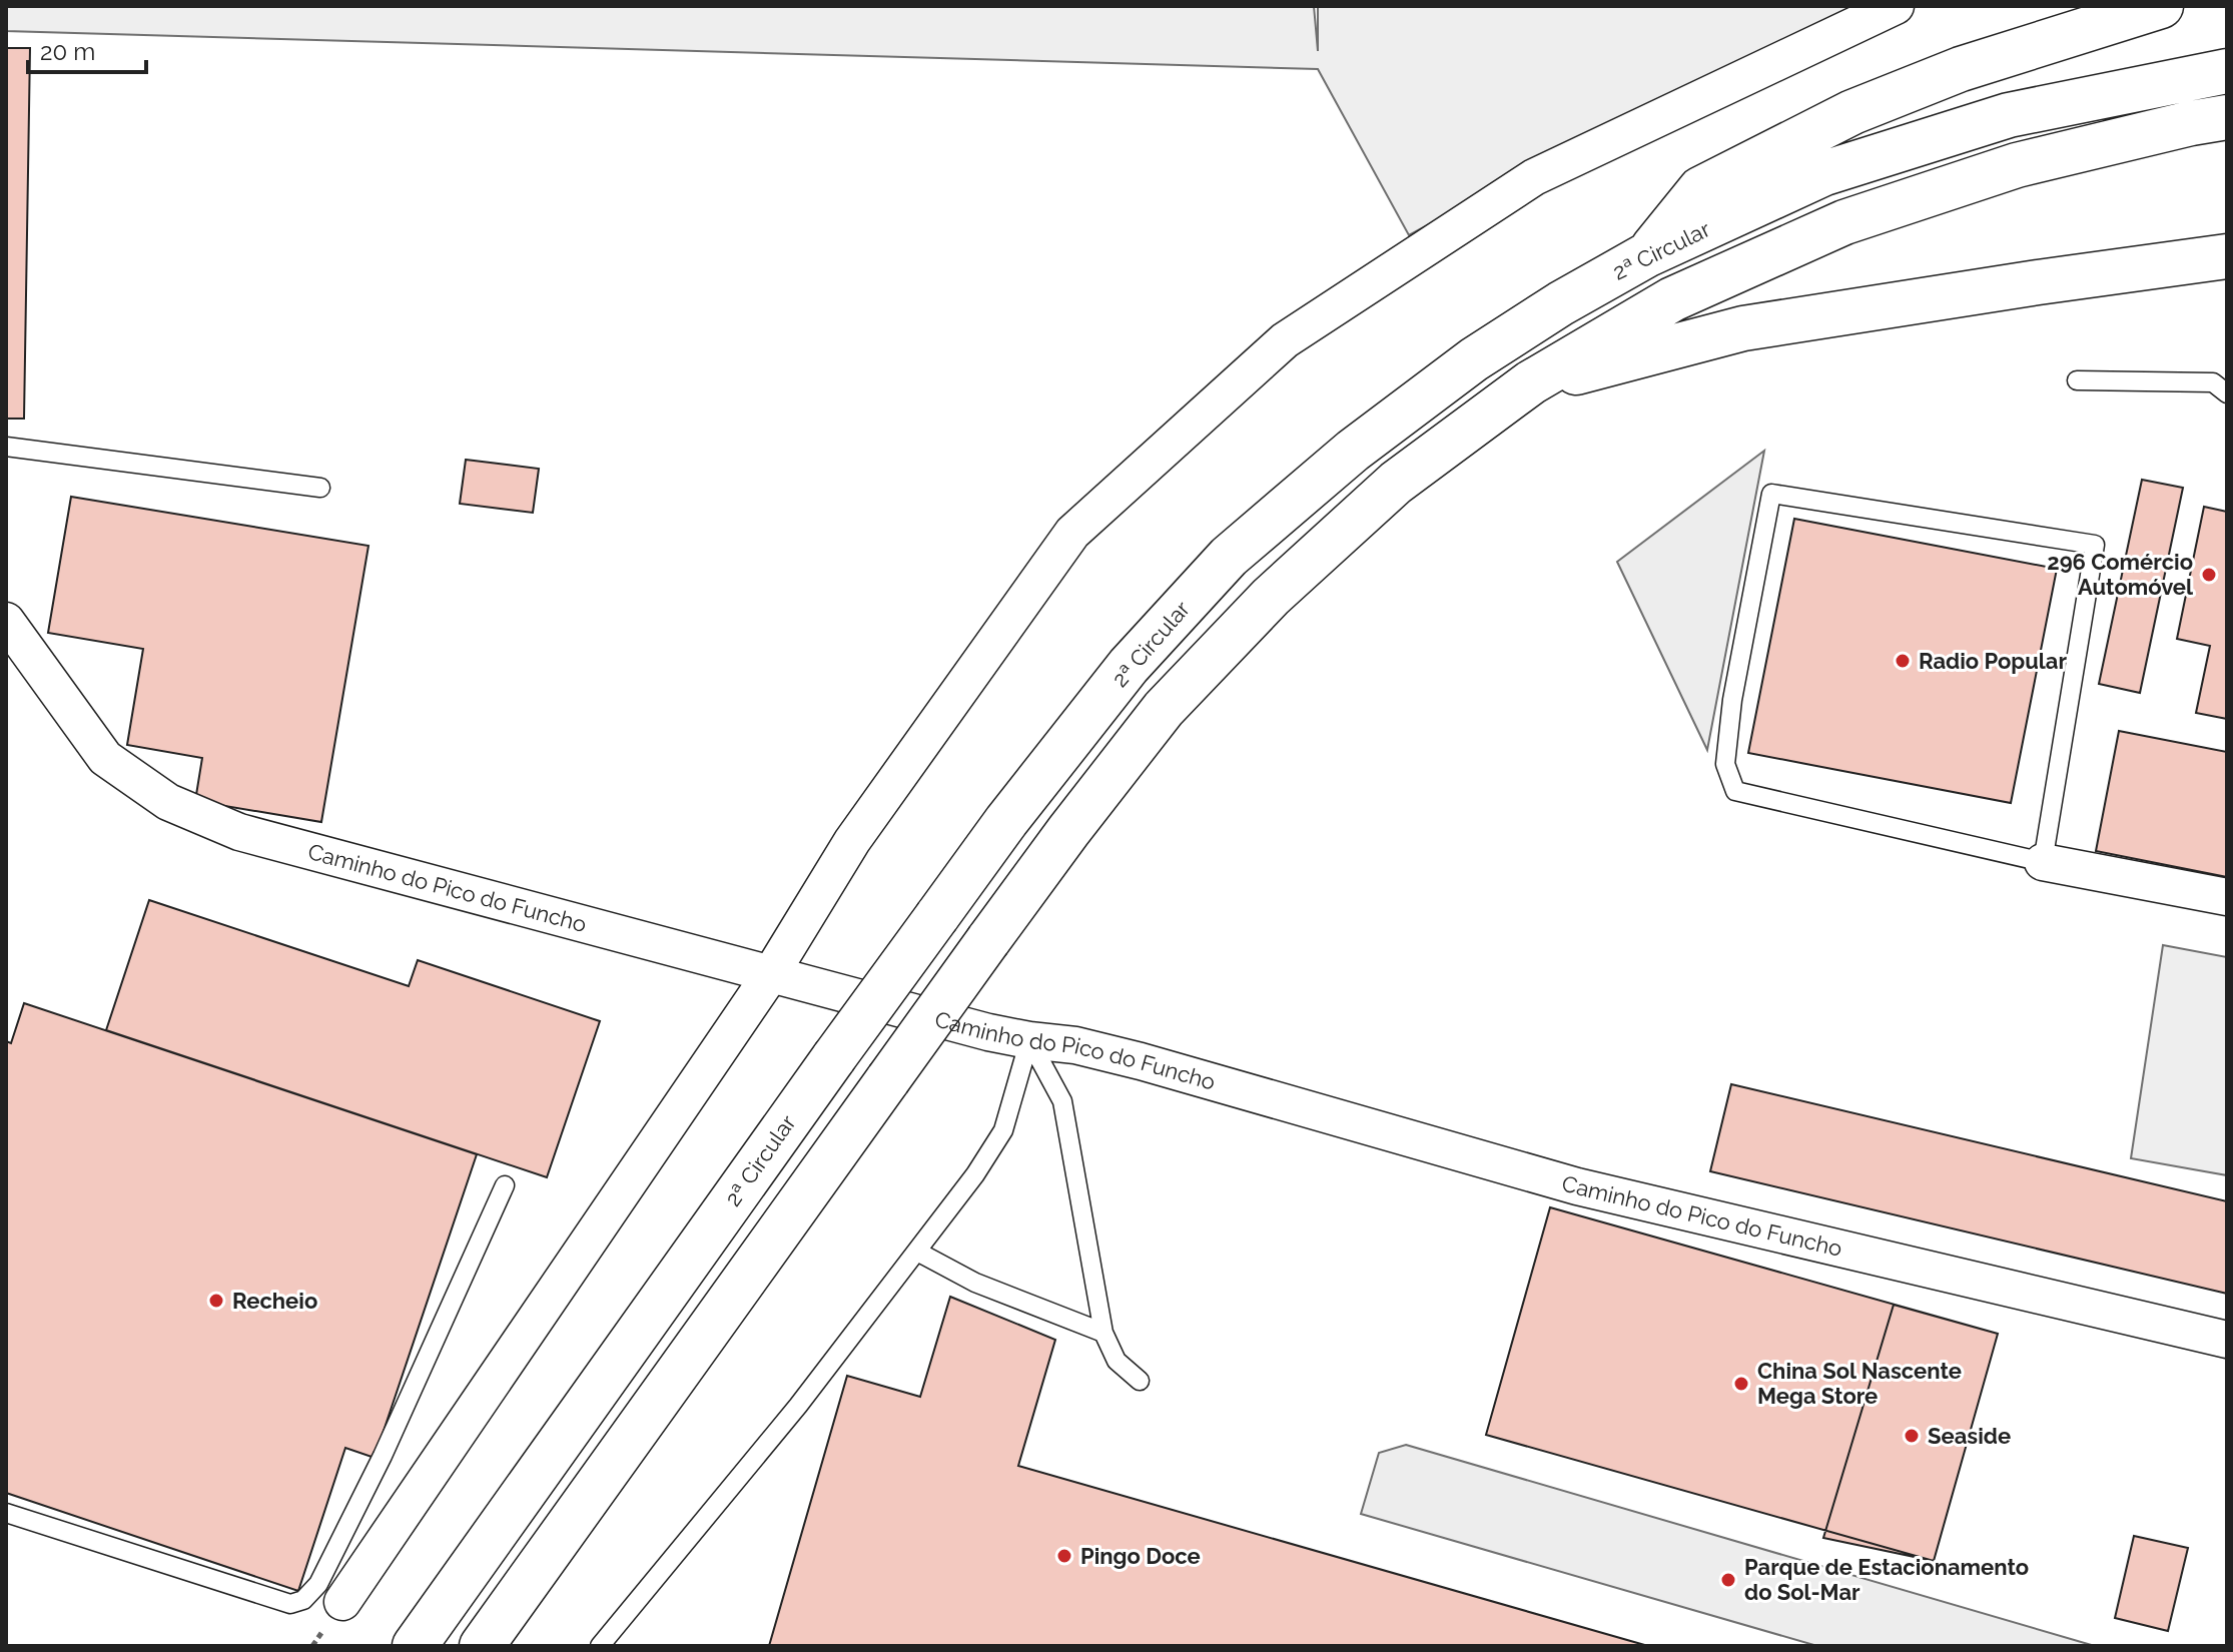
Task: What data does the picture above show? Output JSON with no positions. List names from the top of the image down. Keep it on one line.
{"streets":{"highway":["2ª Circular"],"street":["Caminho do Pico do Funcho"]},"places":["296 Comércio Automóvel","Radio Popular","Recheio","China Sol Nascente Mega Store","Seaside","Pingo Doce","Parque de Estacionamento do Sol-Mar"],"scale_bar":"20 m"}
